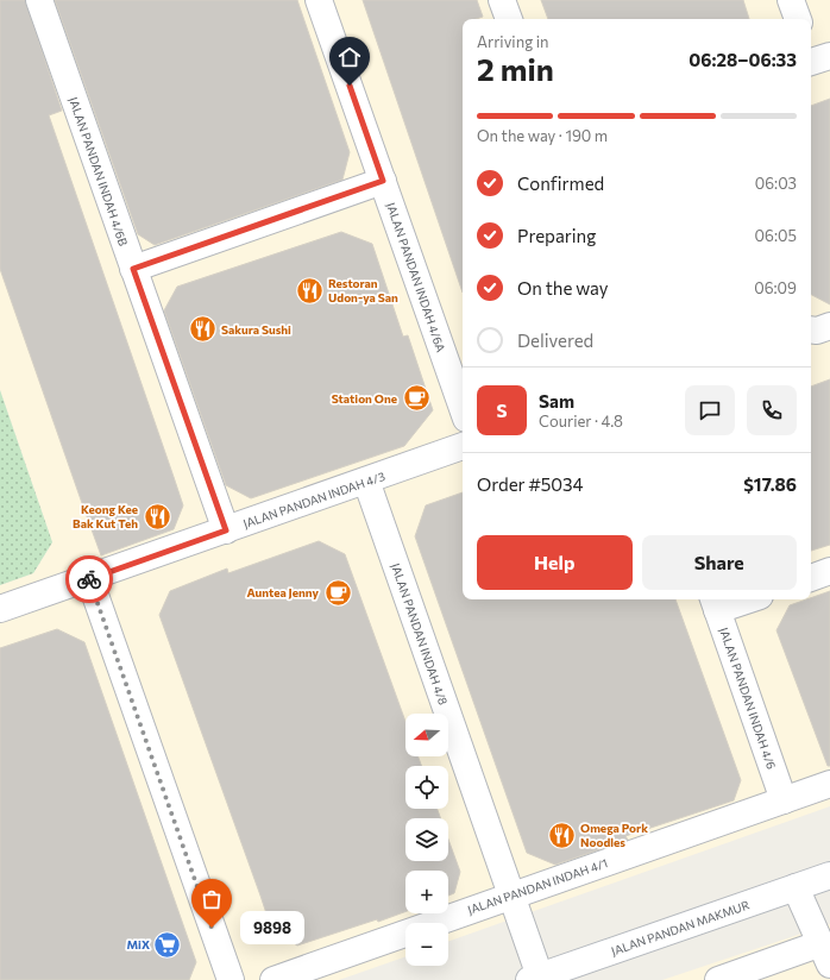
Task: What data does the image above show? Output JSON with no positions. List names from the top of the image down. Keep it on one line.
{"streets":{"street":["JALAN PANDAN INDAH 4/6B","JALAN PANDAN INDAH 4/6A","JALAN PANDAN INDAH 4/3","JALAN PANDAN INDAH 4/8","JALAN PANDAN INDAH 4/6","JALAN PANDAN INDAH 4/1","JALAN PANDAN MAKMUR"]},"crossings":[["JALAN PANDAN INDAH 4/6B","JALAN PANDAN INDAH 4/3"],["JALAN PANDAN INDAH 4/3","JALAN PANDAN INDAH 4/8"],["JALAN PANDAN INDAH 4/8","JALAN PANDAN INDAH 4/1"],["JALAN PANDAN INDAH 4/8","JALAN PANDAN MAKMUR"],["JALAN PANDAN INDAH 4/6","JALAN PANDAN INDAH 4/1"]],"places":{"restaurant":["Restoran Udon-ya San","Sakura Sushi","Keong Kee Bak Kut Teh","Omega Pork Noodles"],"cafe":["Station One","Auntea Jenny"],"other":["9898"],"supermarket":["MiX"]},"north":"left","page":{"heading":["2 min","Arriving in","06:28–06:33"],"panel":["Sam","Courier · 4.8","Order #5034","$17.86"],"bar":"On the way · 190 m","list":[["Confirmed","06:03"],["Preparing","06:05"],["On the way","06:09"],"Delivered"],"round":"S","buttons":["Help","Share"],"map_buttons":["+","−"],"bubble":"9898"}}
